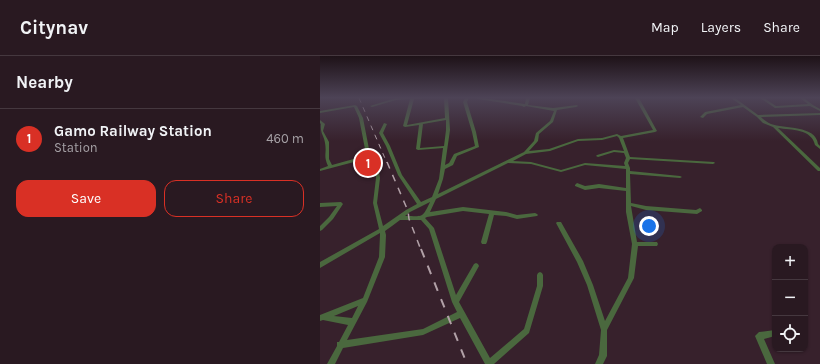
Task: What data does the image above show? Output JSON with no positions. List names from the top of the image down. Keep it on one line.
{"page":{"header":"Citynav","nav":["Map","Layers","Share"],"heading":"Nearby","list":[{"mark":"1","name":"Gamo Railway Station","note":"Station","value":"460 m"}],"pins":"1","buttons":["Save","Share"],"map_buttons":["+","−"]}}
